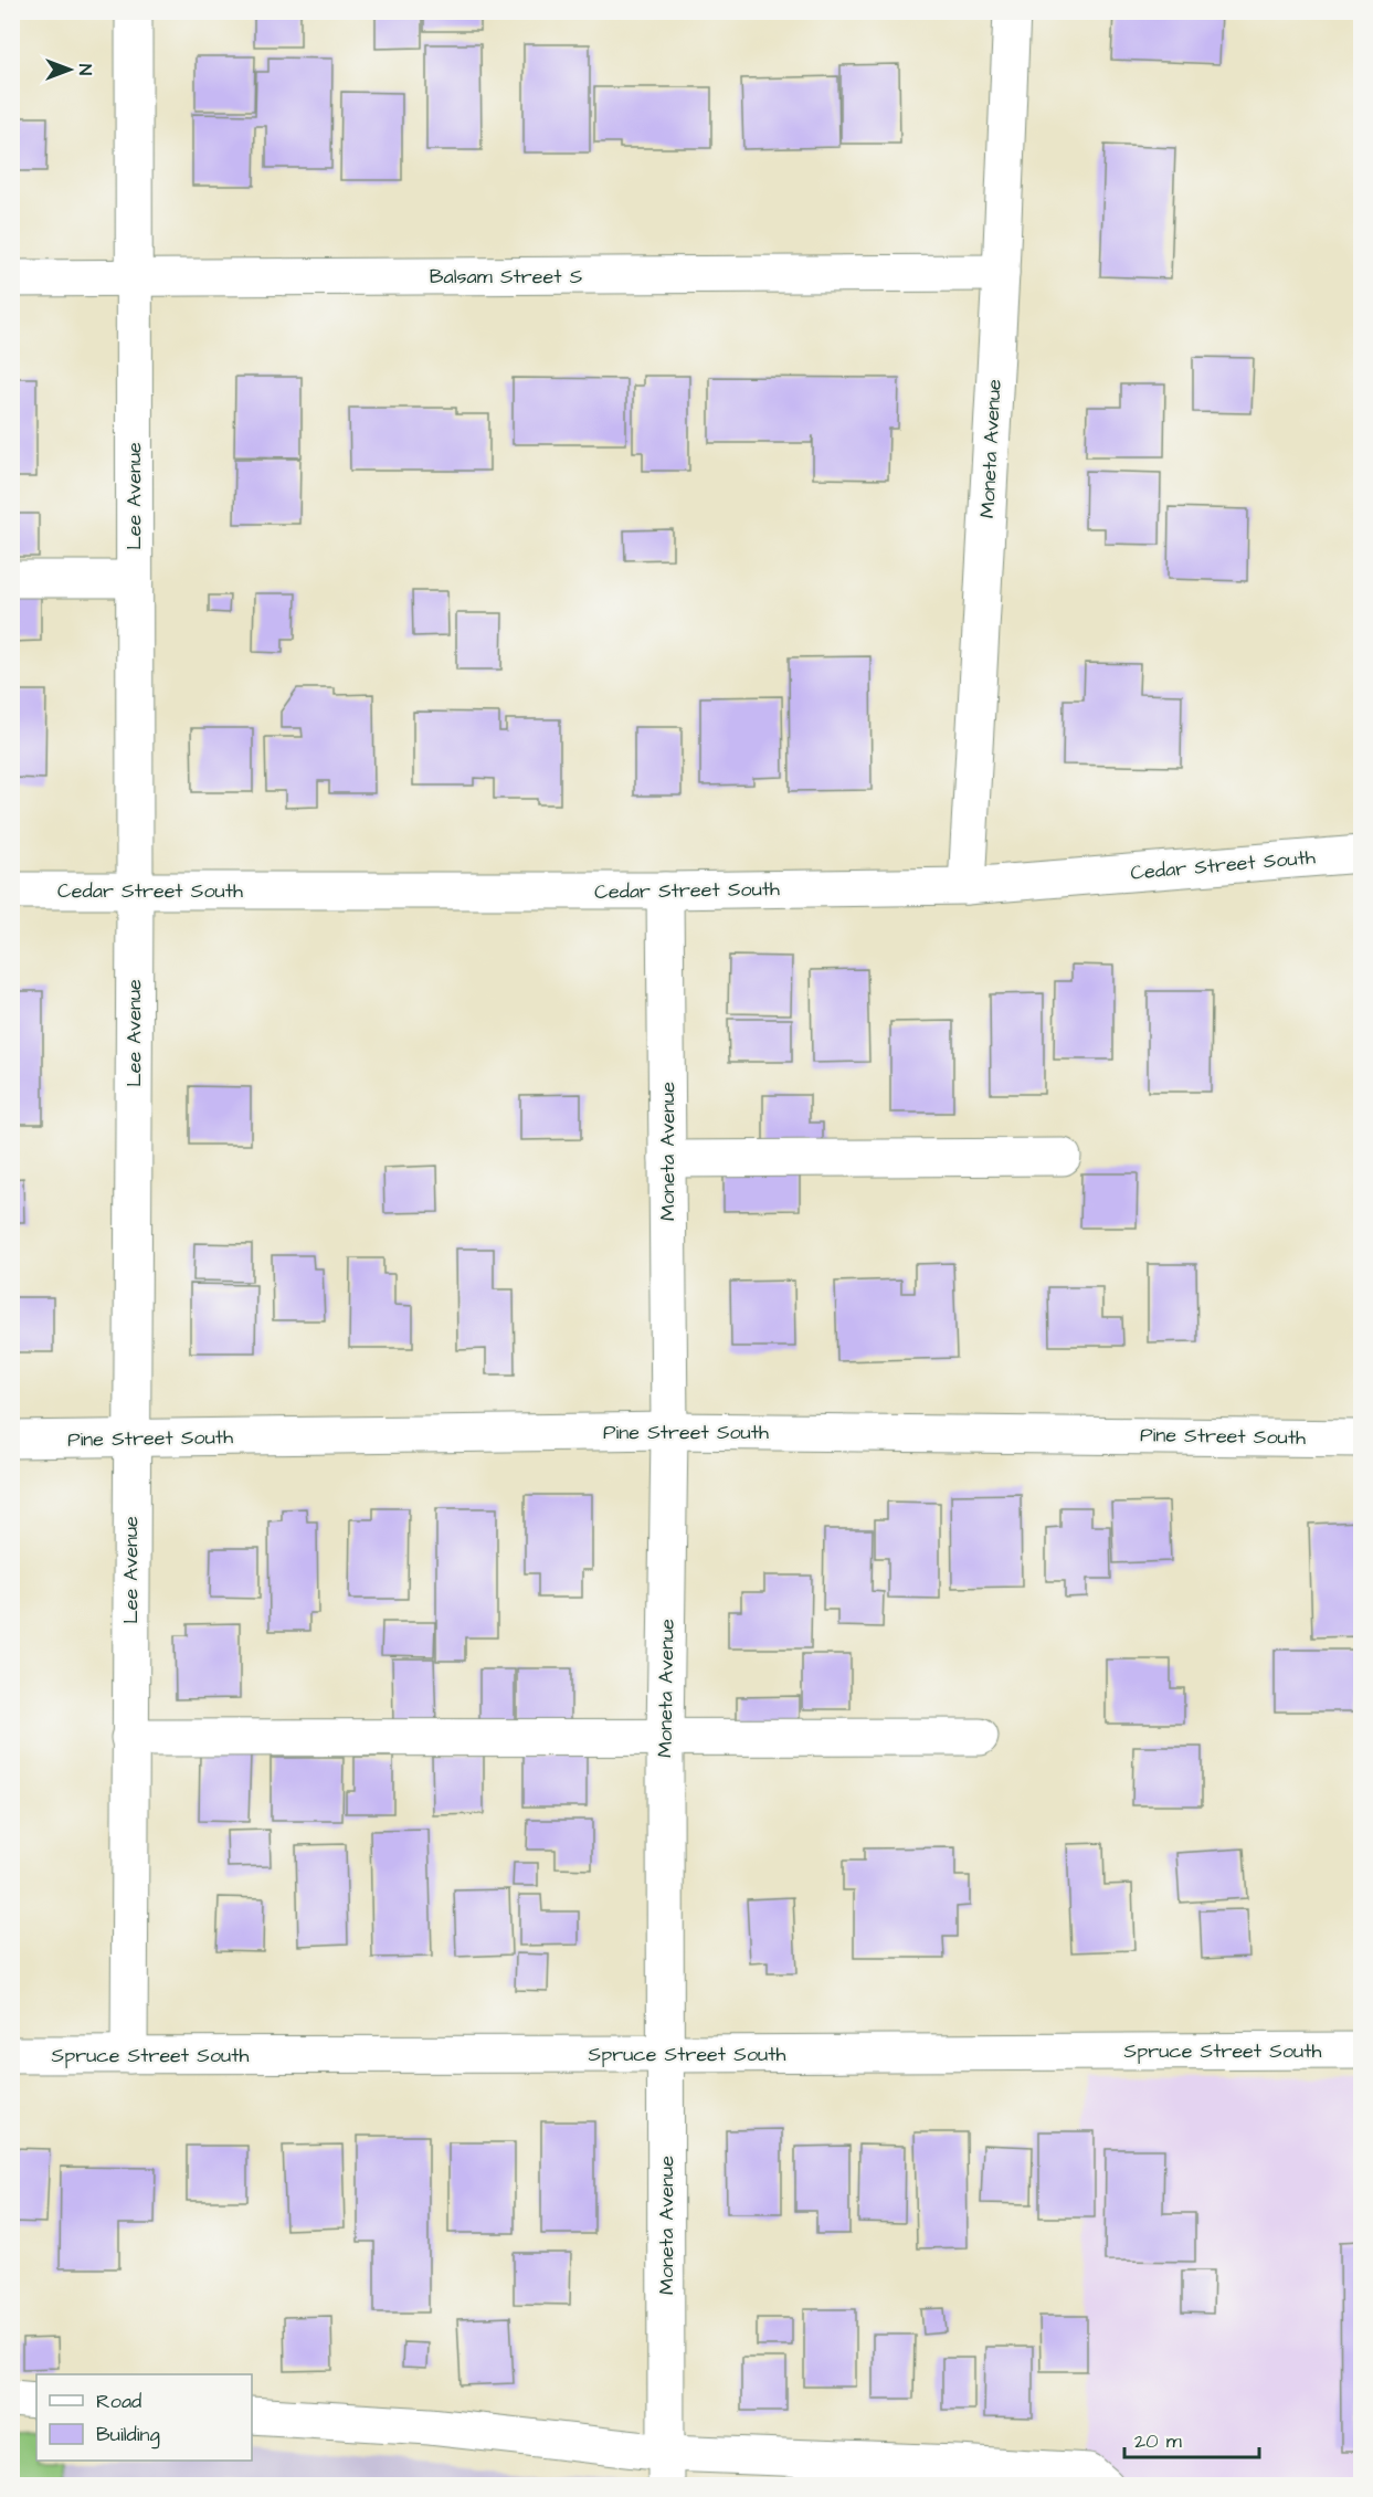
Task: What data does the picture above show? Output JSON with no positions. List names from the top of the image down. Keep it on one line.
{"streets":{"street":["Balsam Street S","Moneta Avenue","Lee Avenue","Cedar Street South","Pine Street South","Spruce Street South"]},"crossings":[["Balsam Street S","Moneta Avenue"],["Balsam Street S","Lee Avenue"],["Moneta Avenue","Cedar Street South"],["Moneta Avenue","Pine Street South"],["Moneta Avenue","Spruce Street South"],["Lee Avenue","Cedar Street South"],["Lee Avenue","Pine Street South"],["Lee Avenue","Spruce Street South"]],"legend":["Road","Building"],"scale_bar":"20 m","north":"right"}
